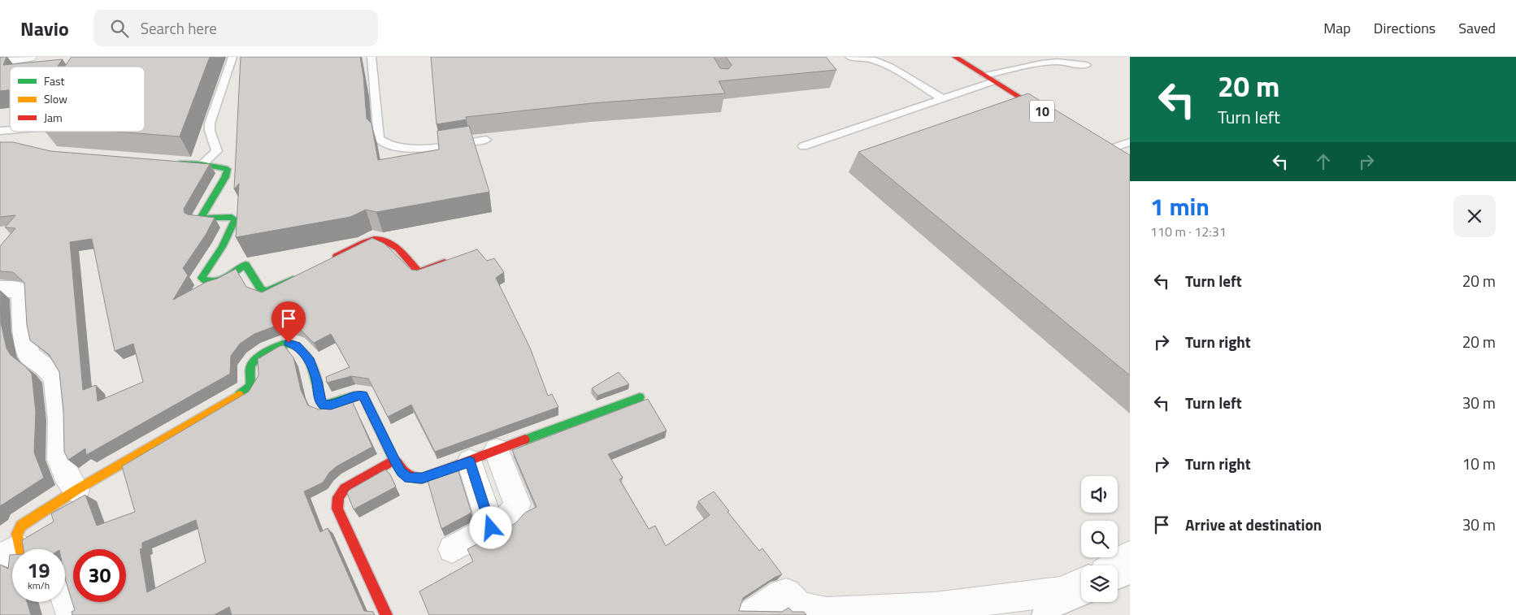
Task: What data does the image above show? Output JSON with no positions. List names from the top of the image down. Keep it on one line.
{"streets":{"main road":["10"]},"legend":["Fast","Slow","Jam"],"page":{"header":"Navio","search":"Search here","nav":["Map","Directions","Saved"],"turn":["20 m","Turn left"],"heading":["1 min","110 m · 12:31"],"list":[{"name":"Turn left","value":"20 m"},{"name":"Turn right","value":"20 m"},{"name":"Turn left","value":"30 m"},{"name":"Turn right","value":"10 m"},{"name":"Arrive at destination","value":"30 m"}],"speed":"19 km/h","limit":"30"}}
